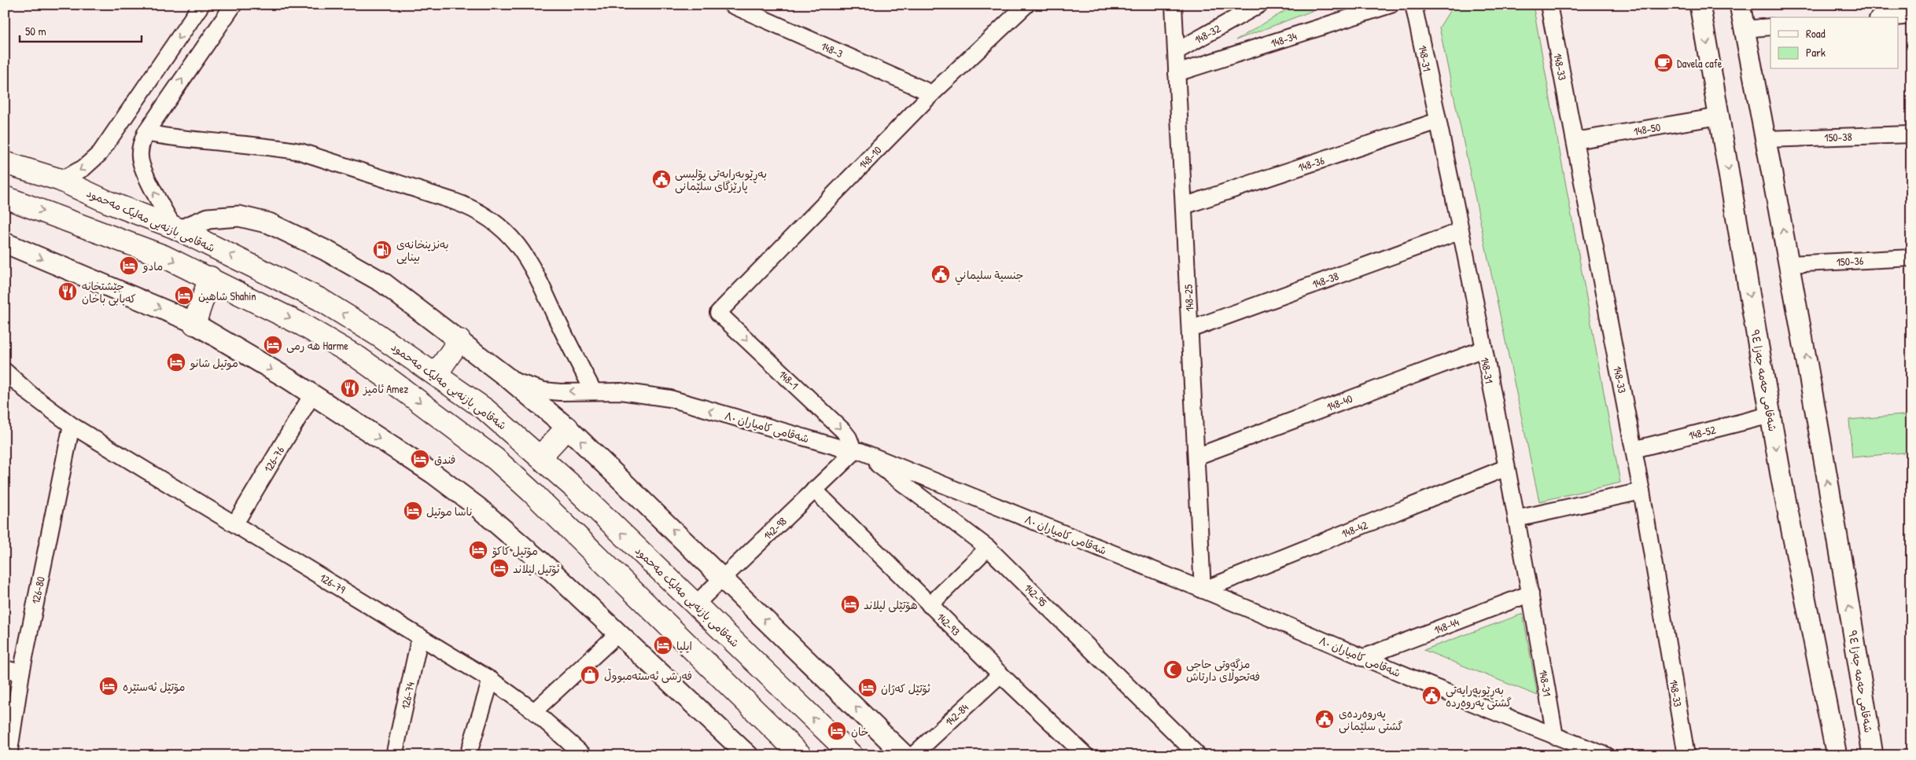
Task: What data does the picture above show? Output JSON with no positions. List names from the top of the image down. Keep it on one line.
{"streets":{"highway":["شەقامی بازنەیی مەلیک مەحمود"],"main road":["شەقامی حەمە جەزا ٩٤"],"street":["148-32","148-34","148-3","148-31","148-33","148-50","150-38","148-10","148-36","150-36","148-38","148-25","148-1","148-40","شەقامی کامیاران ٨٠","148-52","126-76","142-98","148-42","126-79","126-80","142-95","142-93","148-44","126-74","142-84"]},"crossings":[["148-32","148-25"],["148-34","148-25"],["148-3","148-10"],["148-31","148-36"],["148-31","148-38"],["148-31","148-40"],["148-31","شەقامی کامیاران ٨٠"],["148-31","148-42"],["148-31","148-44"],["148-33","148-50"],["148-33","148-52"],["148-50","شەقامی حەمە جەزا ٩٤"],["150-38","شەقامی حەمە جەزا ٩٤"],["148-10","148-1"],["148-36","148-25"],["شەقامی بازنەیی مەلیک مەحمود","142-98"],["150-36","شەقامی حەمە جەزا ٩٤"],["148-38","148-25"],["148-25","148-40"],["148-25","شەقامی کامیاران ٨٠"],["148-25","148-42"],["148-1","شەقامی کامیاران ٨٠"],["148-1","142-98"],["148-1","142-95"],["شەقامی حەمە جەزا ٩٤","148-52"],["شەقامی کامیاران ٨٠","142-98"],["شەقامی کامیاران ٨٠","148-42"],["شەقامی کامیاران ٨٠","142-95"],["شەقامی کامیاران ٨٠","148-44"],["126-76","126-79"],["142-98","142-95"],["142-98","142-93"],["126-79","126-80"],["126-79","126-74"],["142-93","142-84"]],"one_way":["148-1"],"places":{"cafe":["Davela cafe"],"public building":["بەڕێوبەرایەتی پۆلیسی پارێزگای سلێمانی","جنسية سليماني","بەڕێوبەرایەتی گشتی پەروەردە","پەروەردەی گشتی سلێمانی"],"fuel station":["بەنزینخانەی بینایی"],"hotel":["مادو","شاهین Shahin","هه رمی Harme","موتيل شانو","فندق","ناسا موتيل","مۆتیل کاکۆ","ئۆتیل لیلاند","هۆتێلی لیلاند","ايليا","مۆتێل ئەستێرە","ئۆتێل کەژان","خان"],"restaurant":["چێشتخانە کەبابی باخان","ئاميز Amez"],"mosque":["مزگەوتی حاجی فەتحوڵای دارتاش"],"shop":["فەرشی ئەستەمبووڵ"]},"legend":["Road","Park"],"scale_bar":"50 m"}
